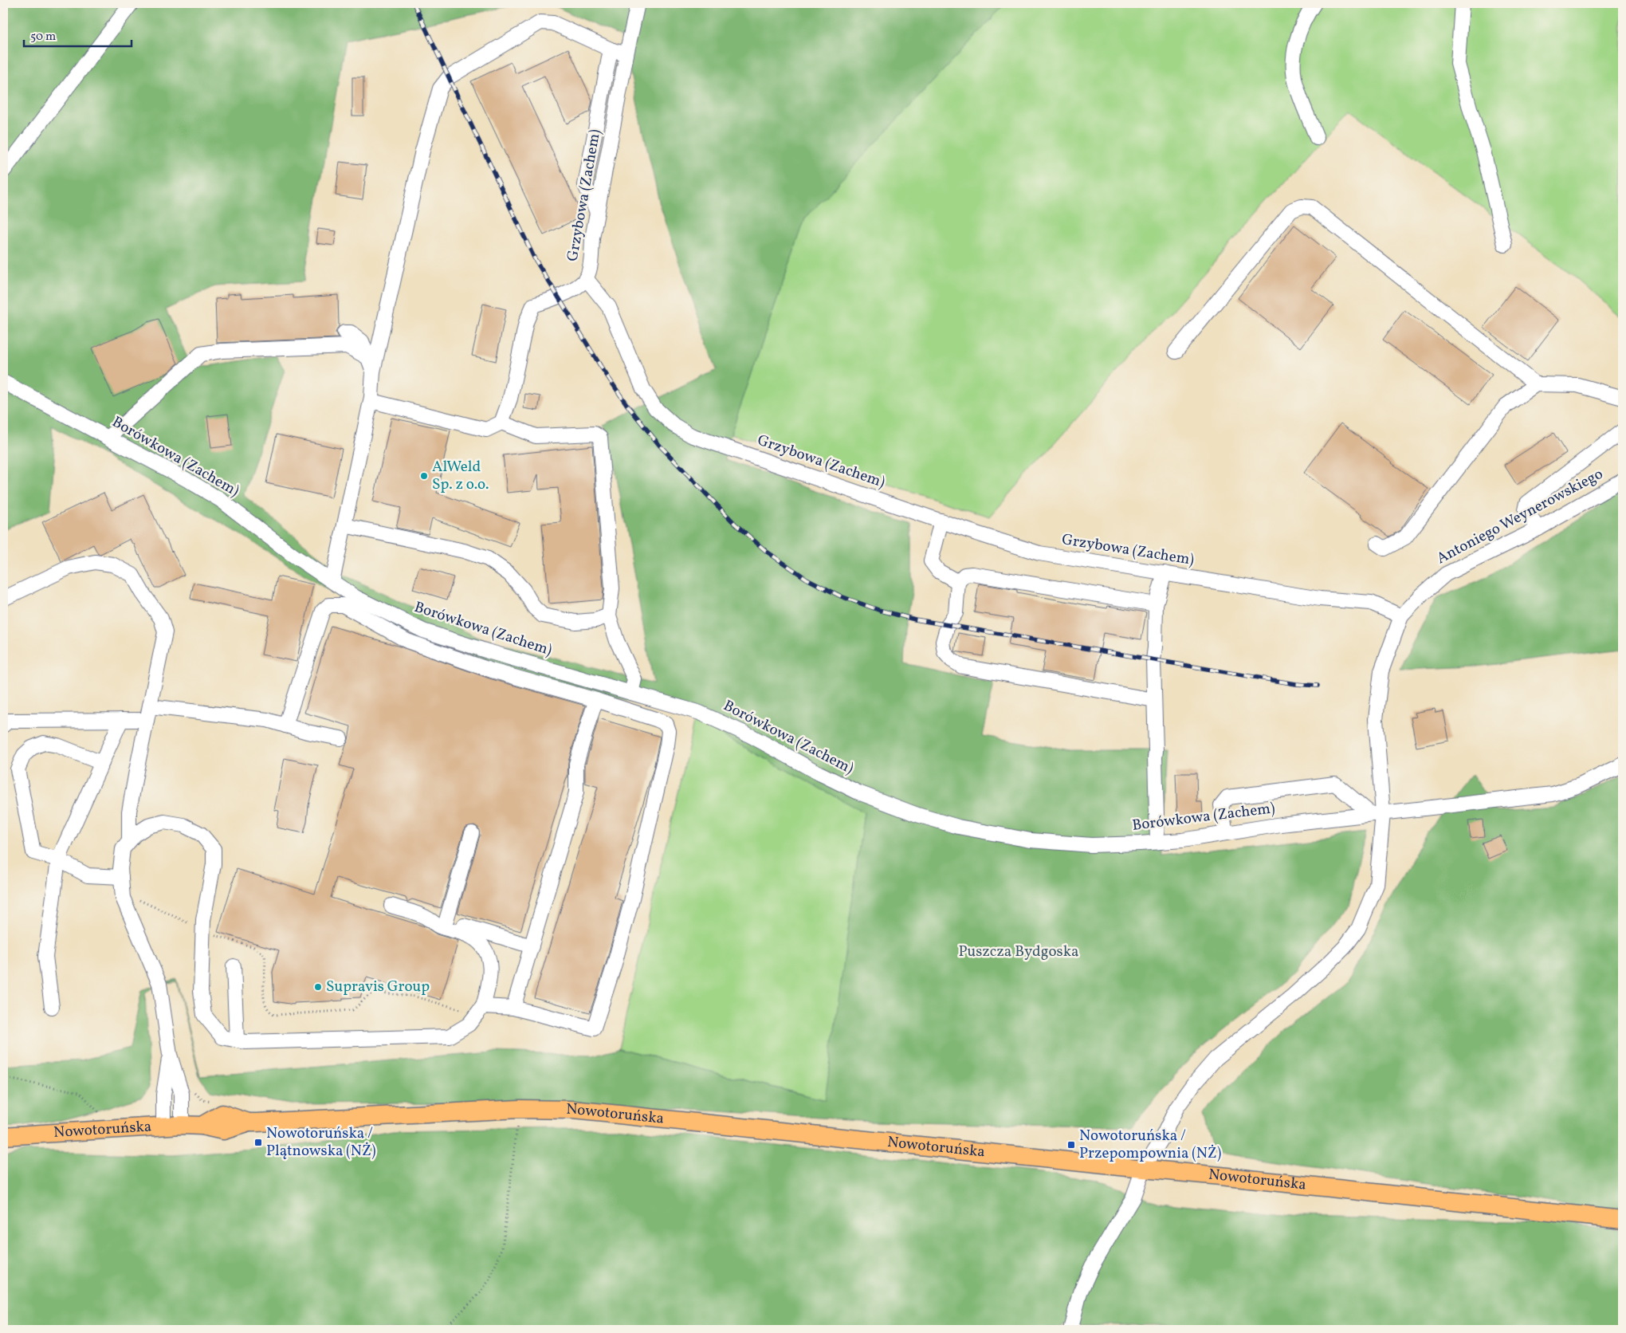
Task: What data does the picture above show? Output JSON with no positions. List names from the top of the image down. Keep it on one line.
{"streets":{"main road":["Nowotoruńska"],"street":["Grzybowa (Zachem)","Borówkowa (Zachem)","Antoniego Weynerowskiego"]},"crossings":[["Grzybowa (Zachem)","Antoniego Weynerowskiego"],["Borówkowa (Zachem)","Antoniego Weynerowskiego"],["Antoniego Weynerowskiego","Nowotoruńska"]],"parks":["Puszcza Bydgoska"],"places":{"other":["AlWeld Sp. z o.o.","Supravis Group"],"transit":["Nowotoruńska / Plątnowska (NŻ)","Nowotoruńska / Przepompownia (NŻ)"]},"scale_bar":"50 m"}
